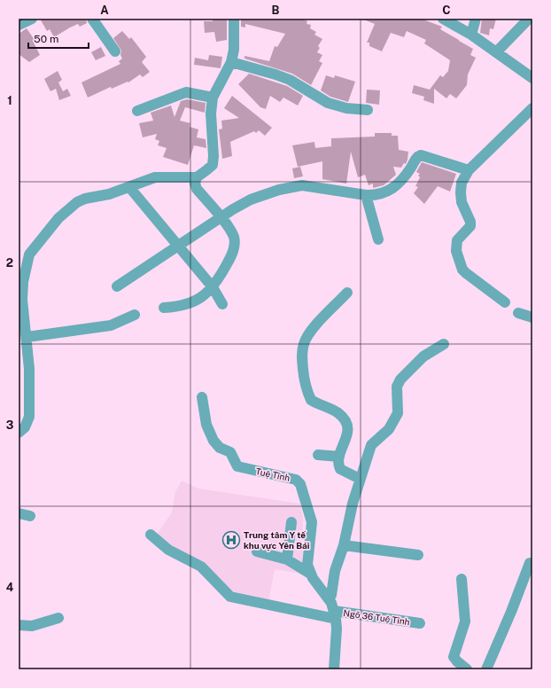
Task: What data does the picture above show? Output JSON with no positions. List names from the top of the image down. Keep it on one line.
{"streets":{"street":["Tuệ Tĩnh","Ngõ 36 Tuệ Tĩnh"]},"crossings":[["Tuệ Tĩnh","Ngõ 36 Tuệ Tĩnh"]],"places":{"hospital":["Trung tâm Y tế khu vực Yên Bái"]},"scale_bar":"50 m","grid":{"columns":["A","B","C"],"rows":["1","2","3","4"]}}
